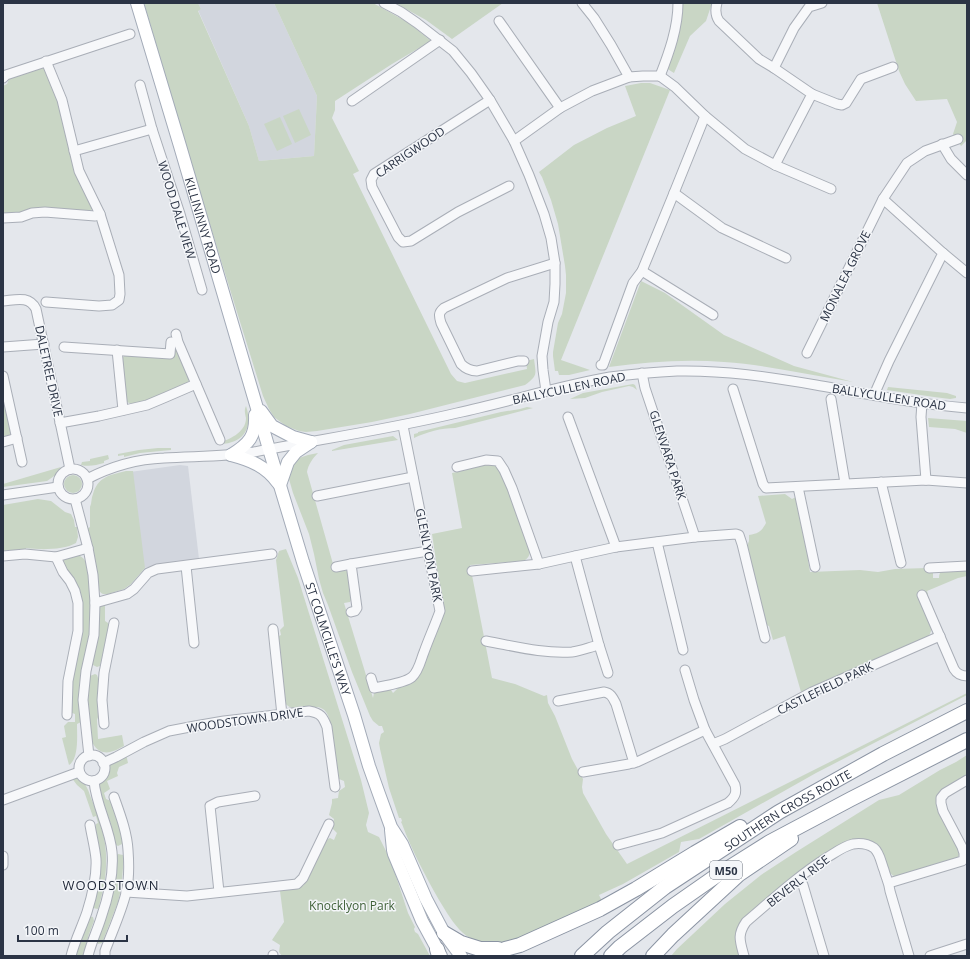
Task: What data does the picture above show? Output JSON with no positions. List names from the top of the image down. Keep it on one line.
{"streets":{"highway":["SOUTHERN CROSS ROUTE","M50"],"main road":["KILLININNY ROAD","ST COLMCILLE'S WAY"],"street":["CARRIGWOOD","WOOD DALE VIEW","MONALEA GROVE","DALETREE DRIVE","BALLYCULLEN ROAD","GLENVARA PARK","GLENLYON PARK","CASTLEFIELD PARK","WOODSTOWN DRIVE","BEVERLY RISE"]},"crossings":[["KILLININNY ROAD","BALLYCULLEN ROAD"],["KILLININNY ROAD","ST COLMCILLE'S WAY"],["DALETREE DRIVE","BALLYCULLEN ROAD"],["BALLYCULLEN ROAD","GLENVARA PARK"],["BALLYCULLEN ROAD","GLENLYON PARK"],["BALLYCULLEN ROAD","ST COLMCILLE'S WAY"],["ST COLMCILLE'S WAY","M50"],["SOUTHERN CROSS ROUTE","M50"]],"districts":["WOODSTOWN"],"parks":["Knocklyon Park"],"scale_bar":"100 m"}
